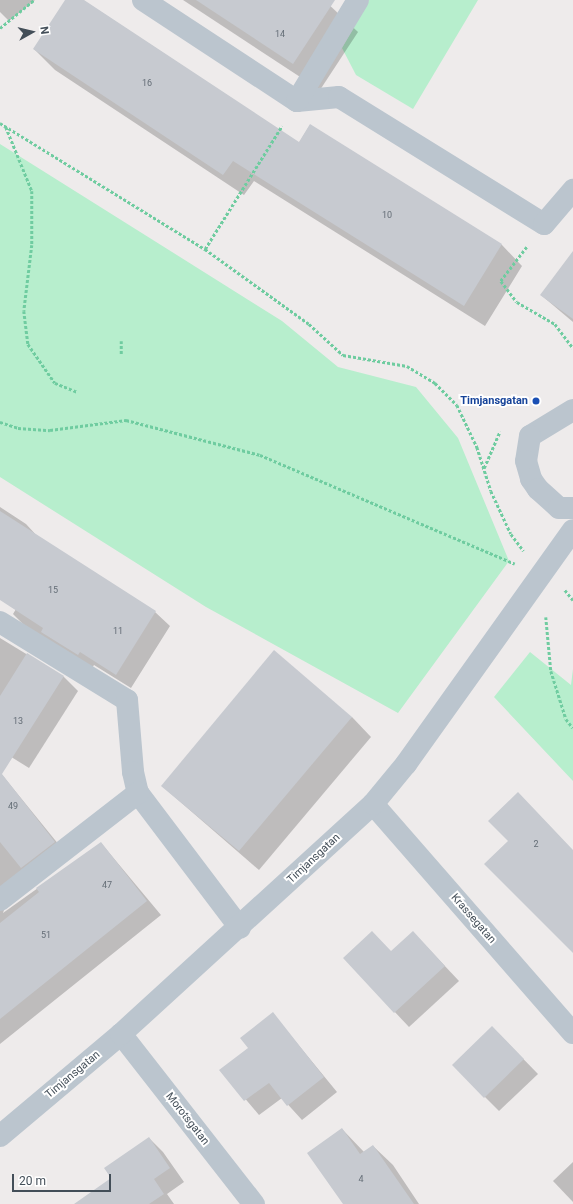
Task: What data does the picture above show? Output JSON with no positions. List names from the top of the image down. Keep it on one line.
{"streets":{"street":["Timjansgatan","Krassegatan","Morotsgatan"]},"crossings":[["Timjansgatan","Krassegatan"],["Timjansgatan","Morotsgatan"]],"places":["Timjansgatan"],"house_numbers":["14","16","10","15","11","13","49","2","47","51","4"],"scale_bar":"20 m","north":"right"}
